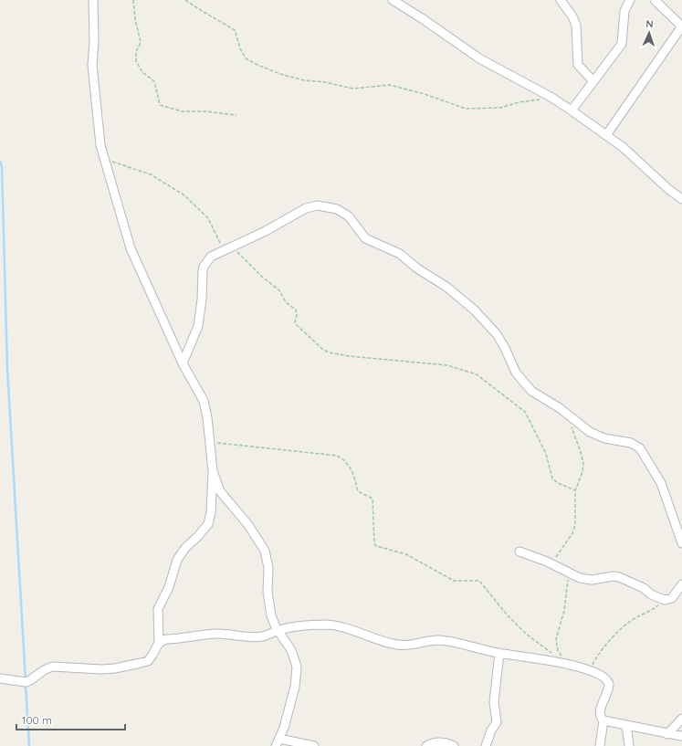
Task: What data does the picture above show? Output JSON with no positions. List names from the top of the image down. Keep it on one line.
{"scale_bar":"100 m","north":"top"}
